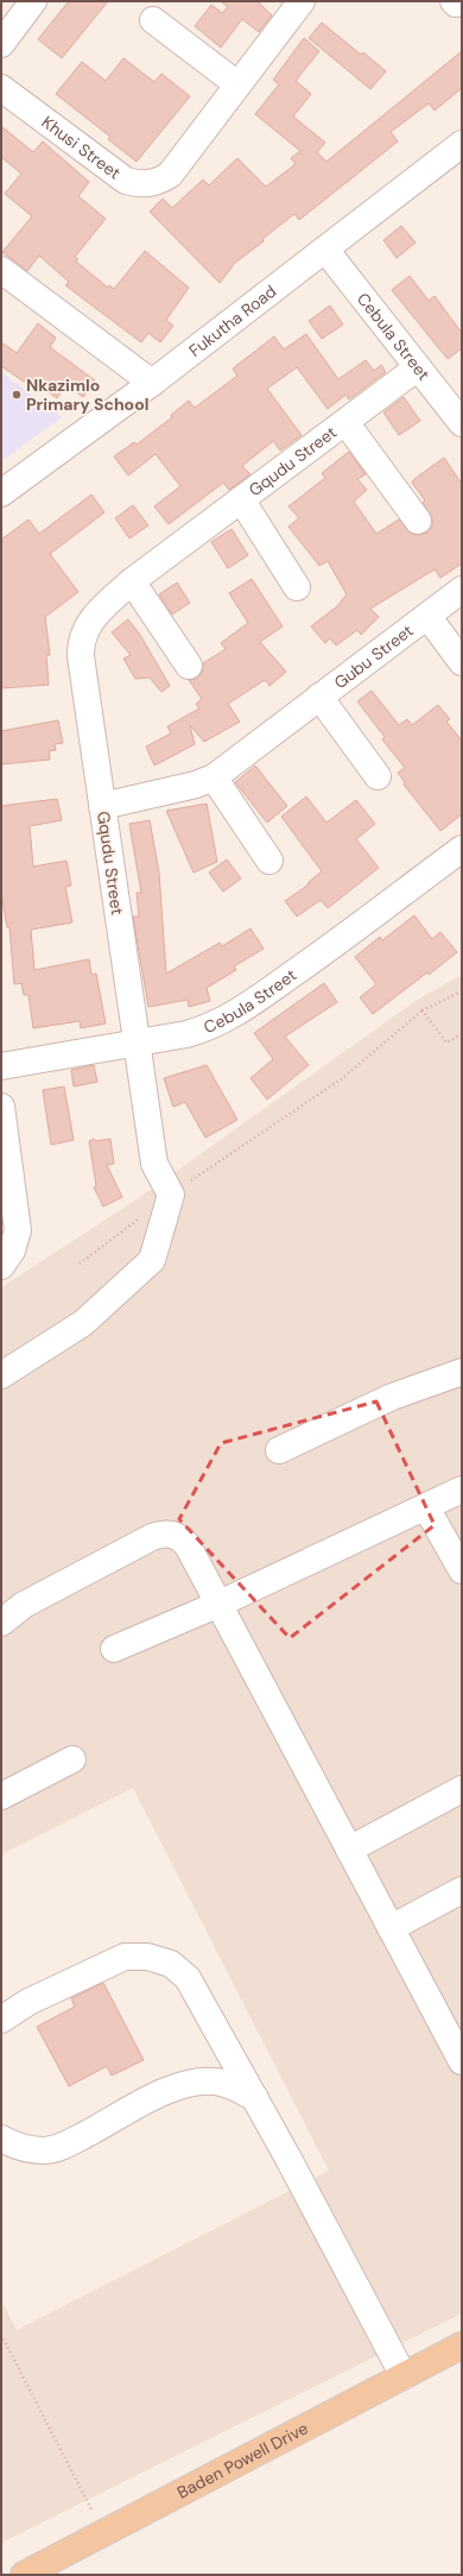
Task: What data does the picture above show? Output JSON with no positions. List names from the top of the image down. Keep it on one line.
{"streets":{"main road":["Baden Powell Drive"],"street":["Khusi Street","Fukutha Road","Cebula Street","Gqudu Street","Gubu Street"]},"crossings":[["Fukutha Road","Cebula Street"],["Cebula Street","Gqudu Street"],["Gqudu Street","Gubu Street"]],"places":["Nkazimlo Primary School"]}
